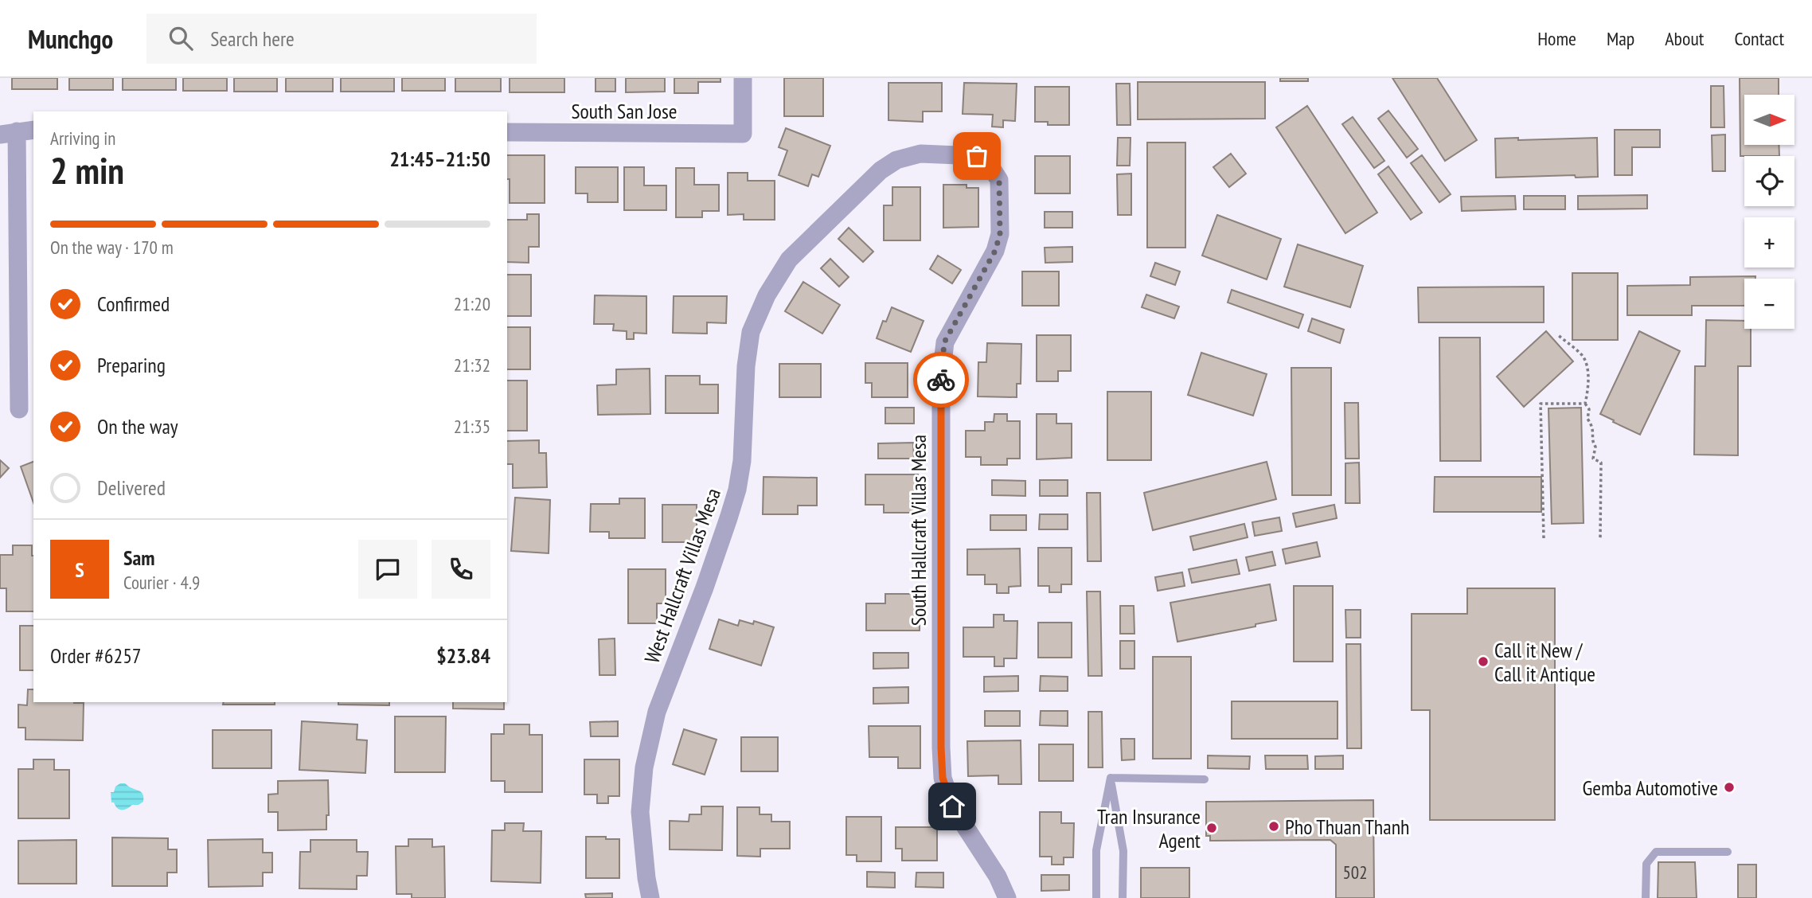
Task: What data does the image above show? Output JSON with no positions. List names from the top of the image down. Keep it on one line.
{"streets":{"street":["South San Jose","South Hallcraft Villas Mesa","West Hallcraft Villas Mesa"]},"crossings":[["South Hallcraft Villas Mesa","West Hallcraft Villas Mesa"]],"places":["Call it New / Call it Antique","Gemba Automotive","Pho Thuan Thanh","Tran Insurance Agent"],"house_numbers":["502"],"north":"right","page":{"header":"Munchgo","search":"Search here","nav":["Home","Map","About","Contact"],"map_buttons":["+","−"],"heading":["2 min","Arriving in","21:45–21:50"],"panel":["Sam","Courier · 4.9","Order #6257","$23.84"],"bar":"On the way · 170 m","list":[["Confirmed","21:20"],["Preparing","21:32"],["On the way","21:35"],"Delivered"],"round":"S"}}
